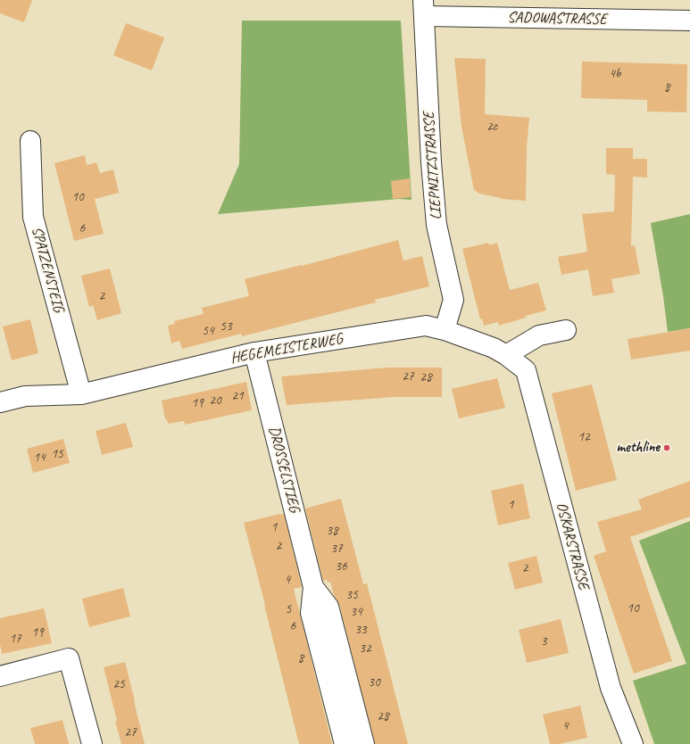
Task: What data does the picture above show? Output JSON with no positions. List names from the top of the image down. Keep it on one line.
{"streets":{"street":["SADOWASTRASSE","LIEPNITZSTRASSE","SPATZENSTEIG","HEGEMEISTERWEG","DROSSELSTIEG","OSKARSTRASSE"]},"crossings":[["SADOWASTRASSE","LIEPNITZSTRASSE"],["LIEPNITZSTRASSE","HEGEMEISTERWEG"],["SPATZENSTEIG","HEGEMEISTERWEG"],["HEGEMEISTERWEG","DROSSELSTIEG"],["HEGEMEISTERWEG","OSKARSTRASSE"]],"places":["methline"],"house_numbers":["4b","8","2c","10","6","2","53","54","27","28","21","20","19","12","15","14","1","1","38","2","37","36","2","4","35","10","5","34","6","33","19","17","3","32","8","30","25","28","4","27"]}
